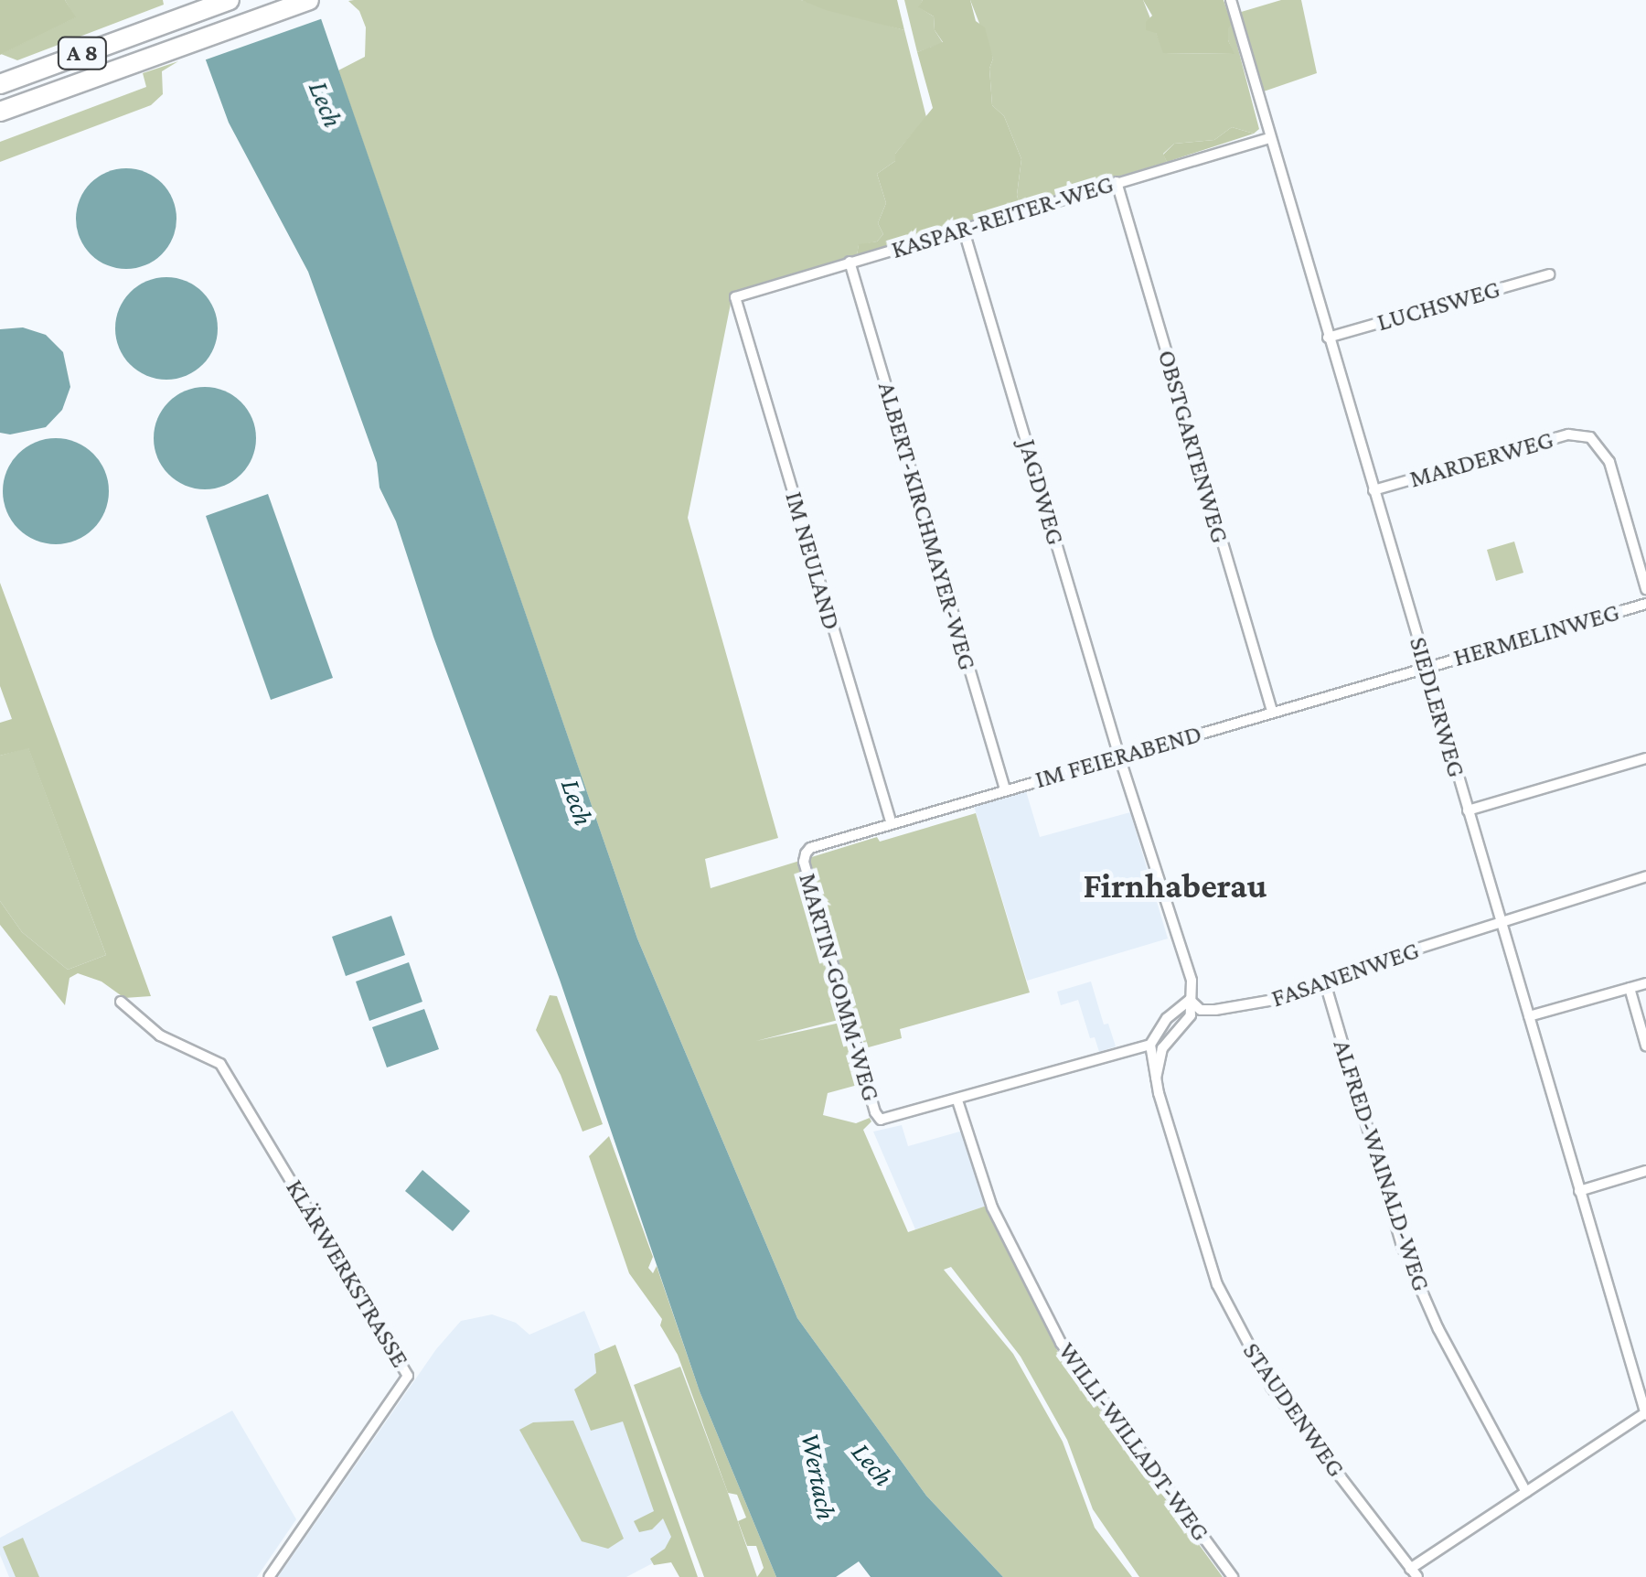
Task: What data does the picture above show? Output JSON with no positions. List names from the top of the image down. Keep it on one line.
{"streets":{"highway":["A 8"],"street":["KASPAR-REITER-WEG","LUCHSWEG","OBSTGARTENWEG","MARDERWEG","JAGDWEG","ALBERT-KIRCHMAYER-WEG","IM NEULAND","HERMELINWEG","SIEDLERWEG","IM FEIERABEND","FASANENWEG","MARTIN-GOMM-WEG","ALFRED-WAINALD-WEG","KLÄRWERKSTRASSE","STAUDENWEG","WILLI-WILLADT-WEG"]},"crossings":[["KASPAR-REITER-WEG","OBSTGARTENWEG"],["KASPAR-REITER-WEG","JAGDWEG"],["KASPAR-REITER-WEG","ALBERT-KIRCHMAYER-WEG"],["KASPAR-REITER-WEG","IM NEULAND"],["KASPAR-REITER-WEG","SIEDLERWEG"],["LUCHSWEG","SIEDLERWEG"],["OBSTGARTENWEG","IM FEIERABEND"],["MARDERWEG","SIEDLERWEG"],["JAGDWEG","IM FEIERABEND"],["JAGDWEG","FASANENWEG"],["ALBERT-KIRCHMAYER-WEG","IM FEIERABEND"],["IM NEULAND","IM FEIERABEND"],["HERMELINWEG","SIEDLERWEG"],["HERMELINWEG","IM FEIERABEND"],["SIEDLERWEG","IM FEIERABEND"],["SIEDLERWEG","FASANENWEG"],["IM FEIERABEND","MARTIN-GOMM-WEG"],["FASANENWEG","ALFRED-WAINALD-WEG"],["MARTIN-GOMM-WEG","WILLI-WILLADT-WEG"]],"districts":["Firnhaberau"],"water":["Lech","Wertach"]}
